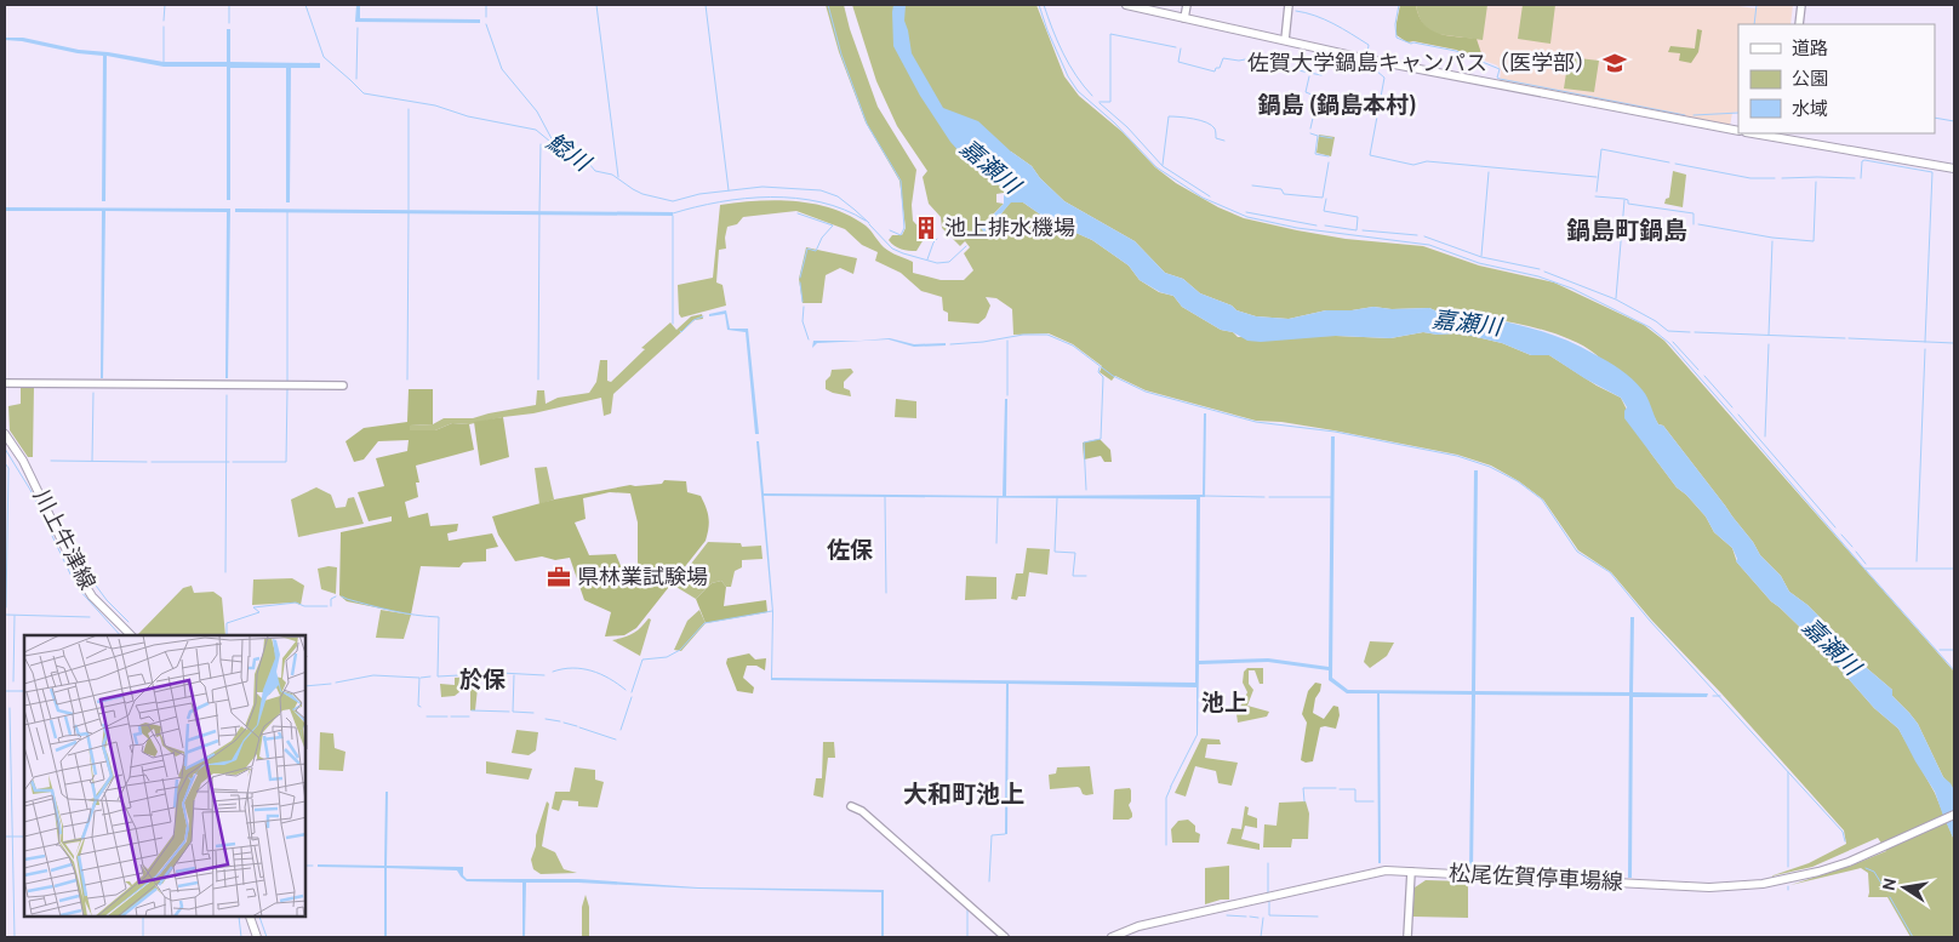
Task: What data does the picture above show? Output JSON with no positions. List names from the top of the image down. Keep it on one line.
{"streets":{"main road":["川上牛津線","松尾佐賀停車場線"]},"districts":["鍋島 (鍋島本村)","鍋島町鍋島","佐保","於保","池上","大和町池上"],"water":["鯰川","嘉瀬川"],"places":{"school or university":["佐賀大学鍋島キャンパス（医学部）"],"building":["池上排水機場"],"office":["県林業試験場"]},"legend":["道路","公園","水域"],"north":"left"}
